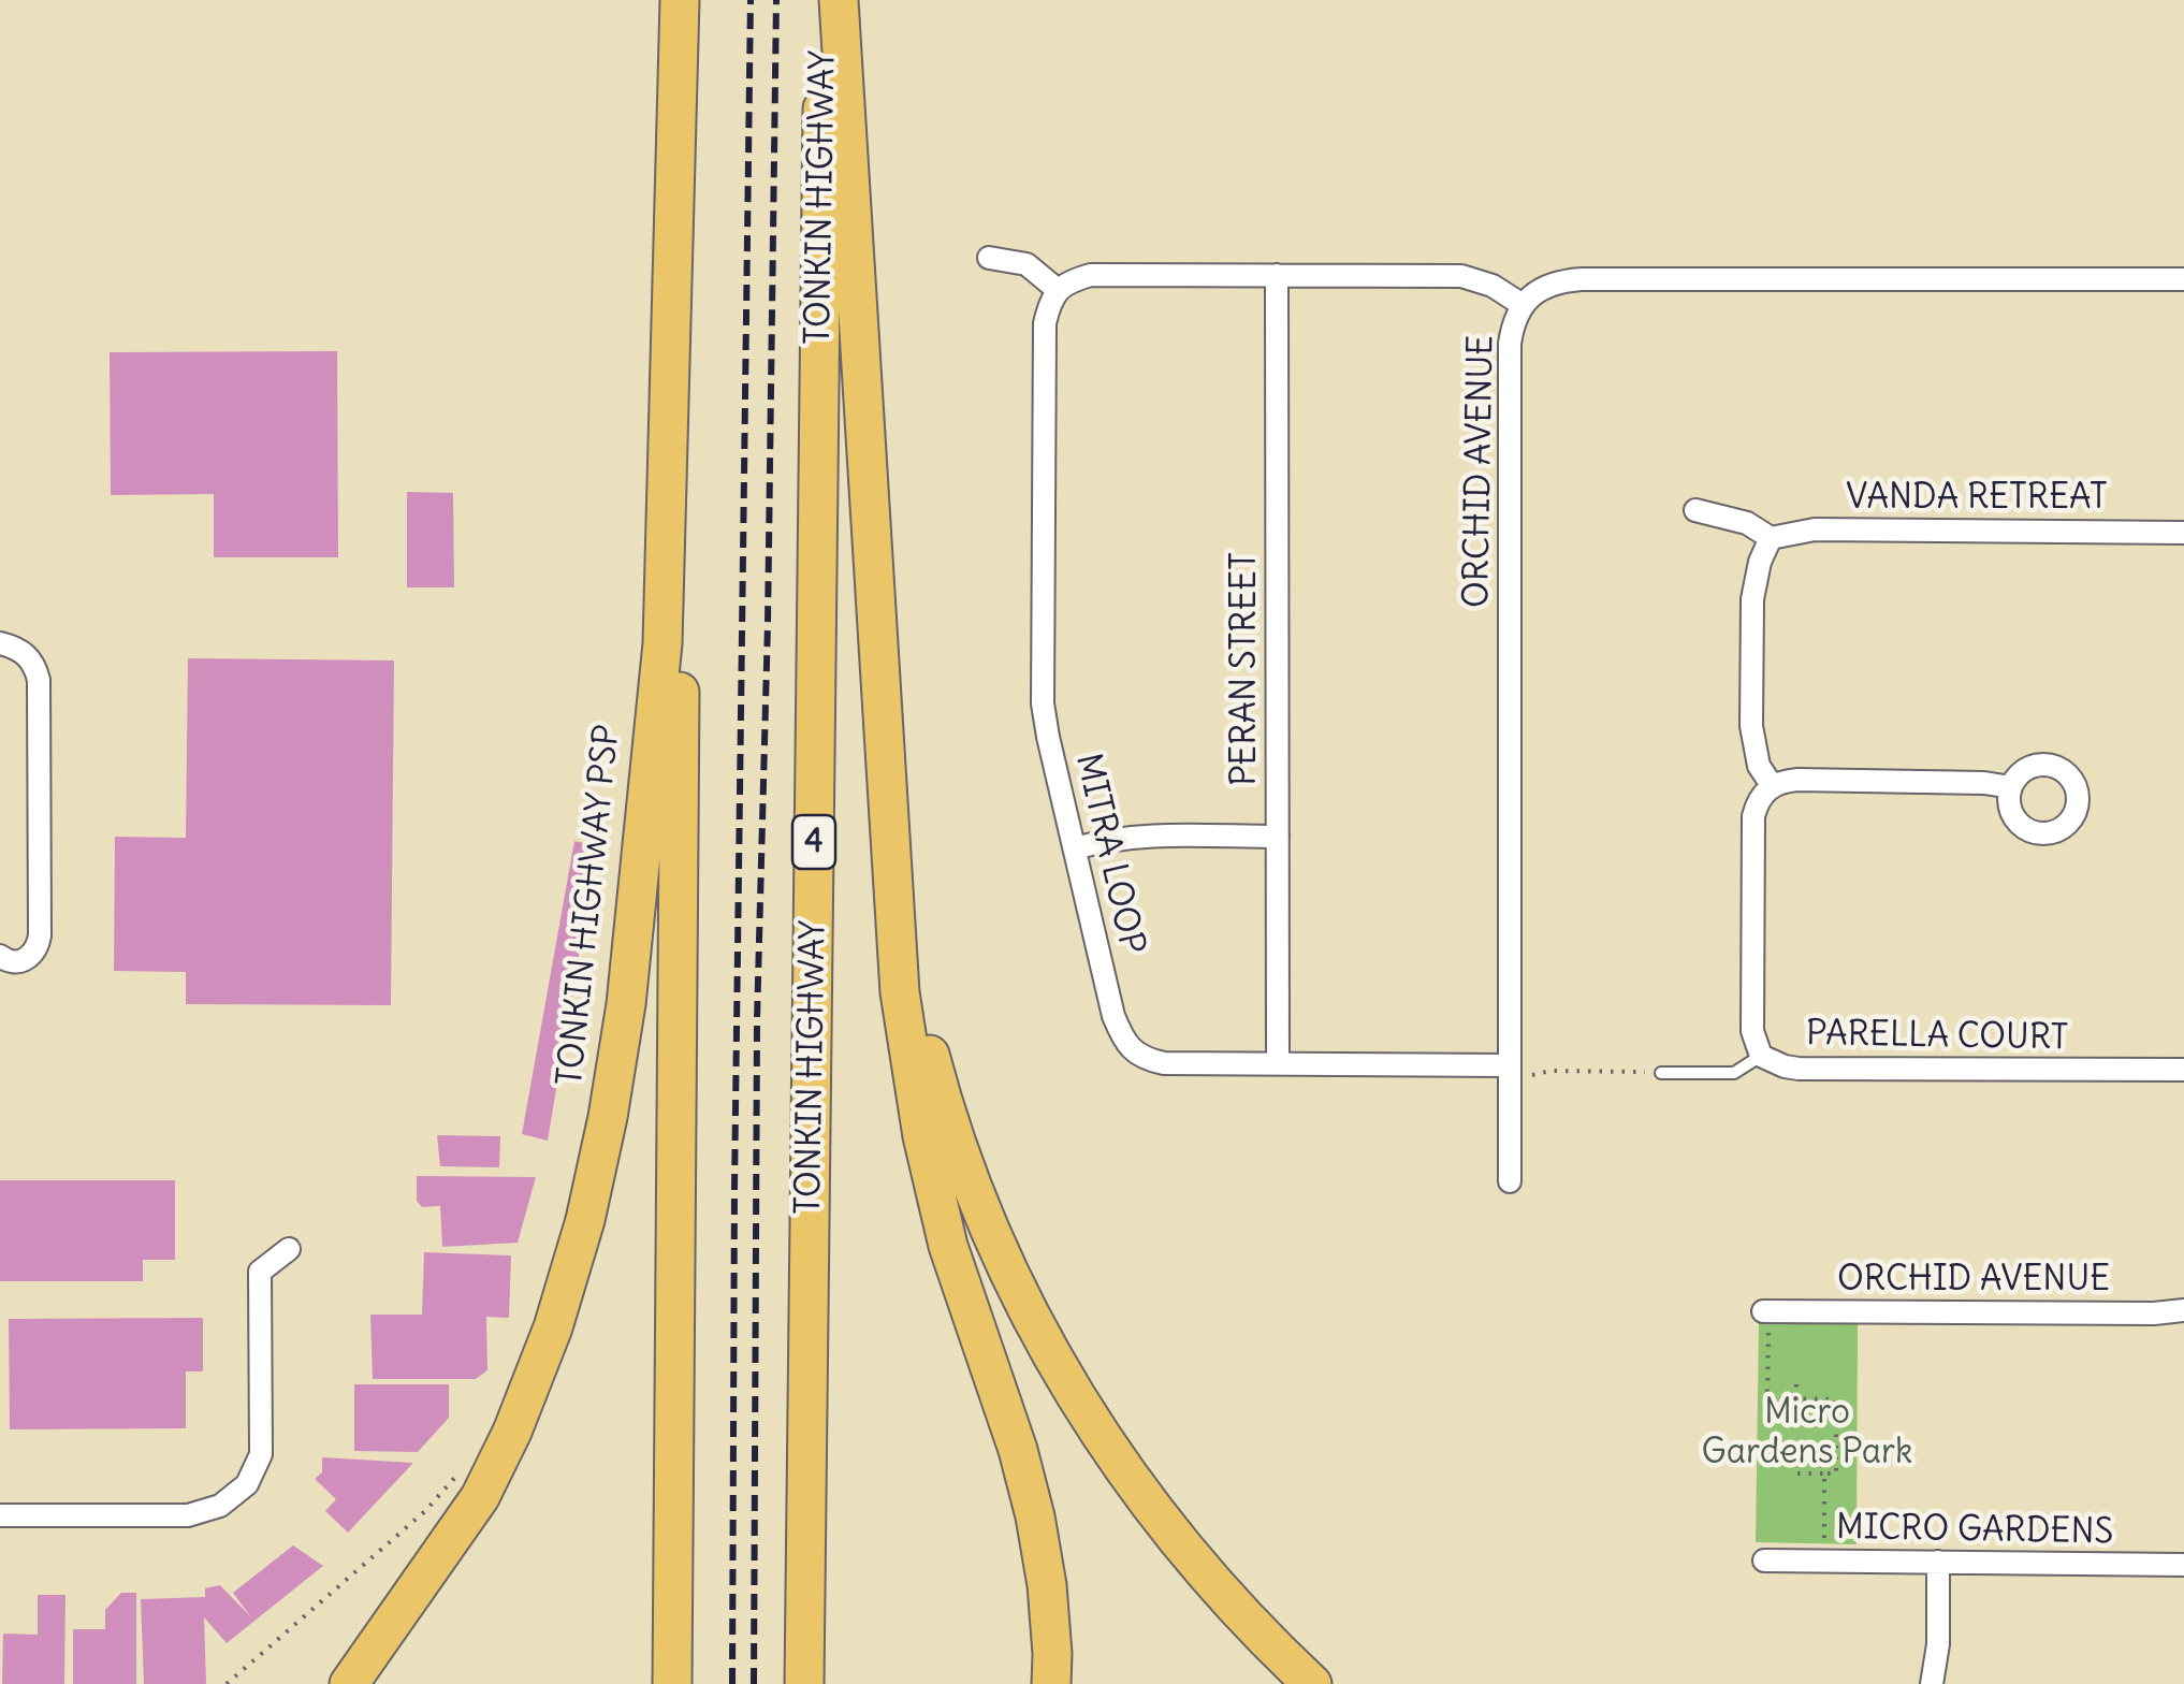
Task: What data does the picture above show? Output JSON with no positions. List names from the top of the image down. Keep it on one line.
{"streets":{"highway":["TONKIN HIGHWAY","4"],"street":["ORCHID AVENUE","VANDA RETREAT","PERAN STREET","MITRA LOOP","PARELLA COURT","MICRO GARDENS"]},"crossings":[["ORCHID AVENUE","MITRA LOOP"],["PERAN STREET","MITRA LOOP"]],"parks":["Micro Gardens Park"]}
